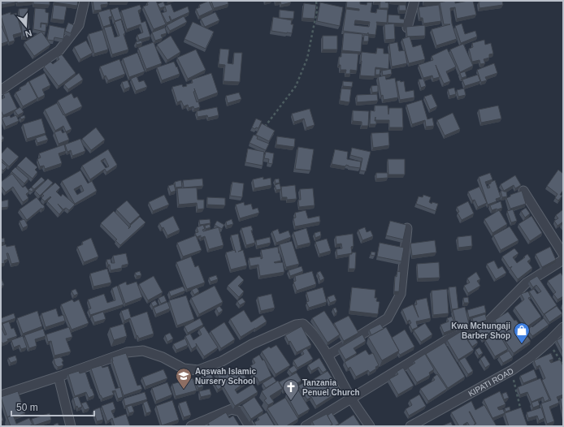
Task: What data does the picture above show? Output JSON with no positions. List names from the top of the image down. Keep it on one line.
{"streets":{"street":["KIPATI ROAD"]},"places":{"shop":["Kwa Mchungaji Barber Shop"],"school or university":["Aqswah Islamic Nursery School"],"church":["Tanzania Penuel Church"]},"scale_bar":"50 m","north":"bottom"}
